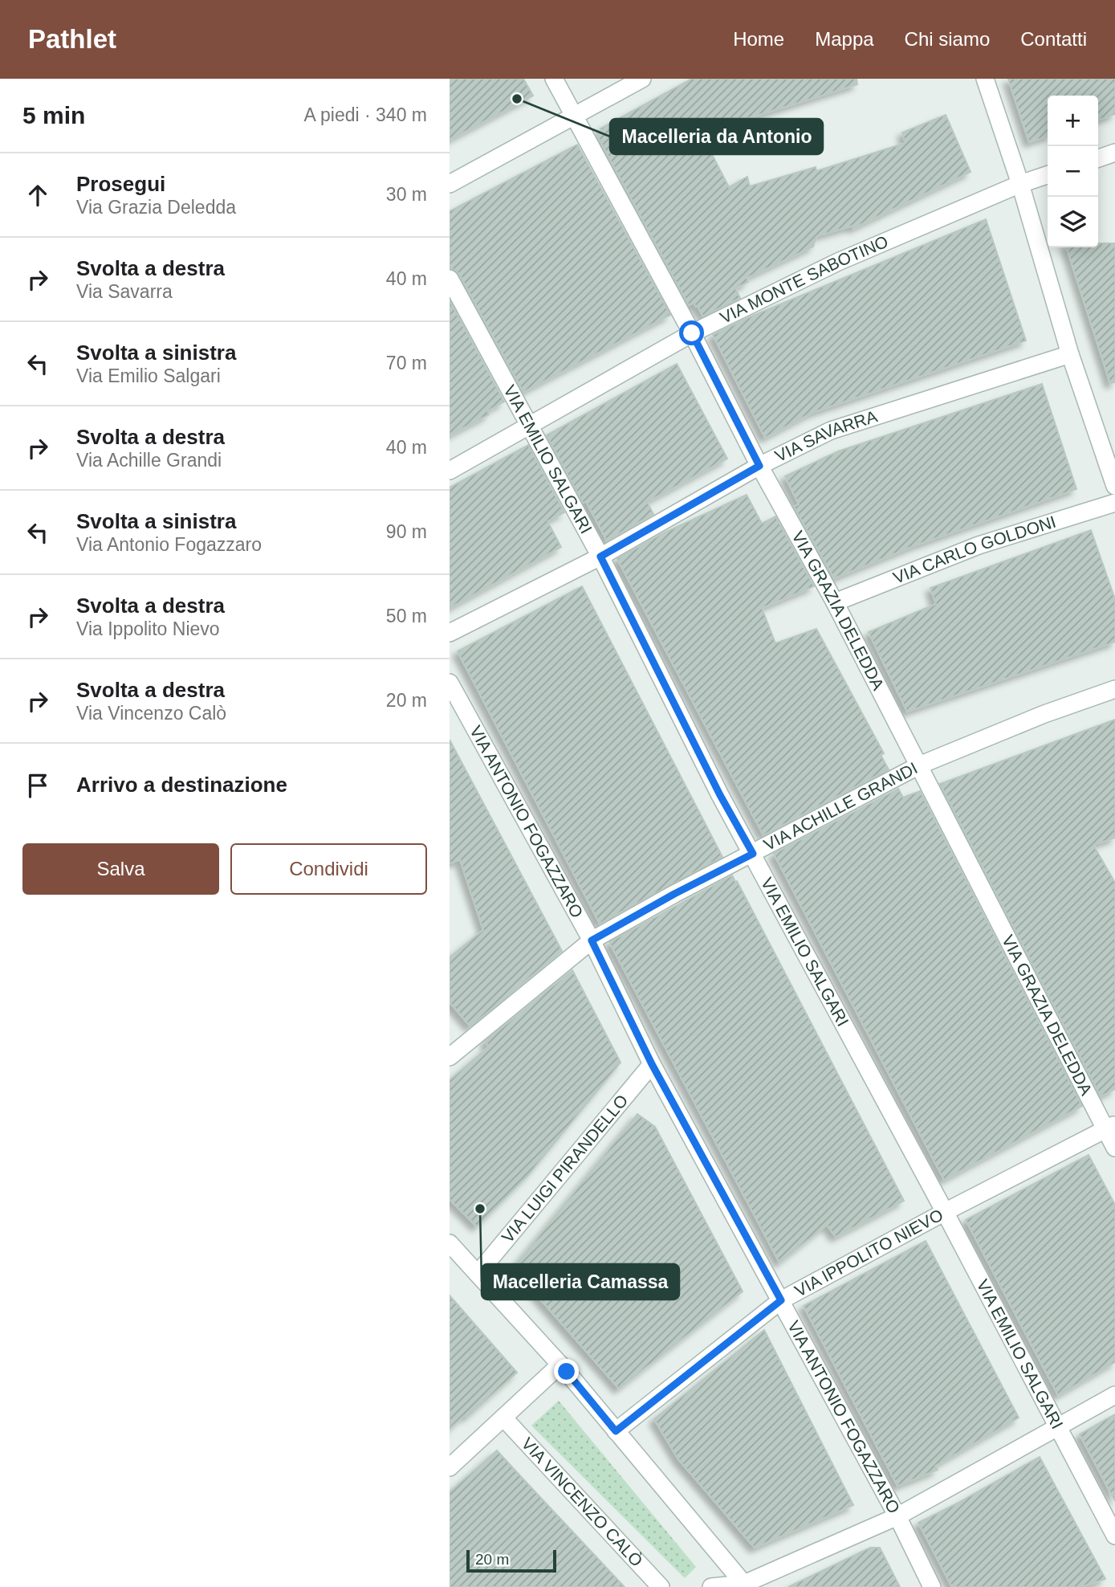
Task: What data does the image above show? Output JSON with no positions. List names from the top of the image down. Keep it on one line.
{"streets":{"street":["VIA MONTE SABOTINO","VIA SAVARRA","VIA EMILIO SALGARI","VIA CARLO GOLDONI","VIA GRAZIA DELEDDA","VIA ACHILLE GRANDI","VIA ANTONIO FOGAZZARO","VIA LUIGI PIRANDELLO","VIA IPPOLITO NIEVO","VIA VINCENZO CALÒ"]},"crossings":[["VIA MONTE SABOTINO","VIA EMILIO SALGARI"],["VIA MONTE SABOTINO","VIA GRAZIA DELEDDA"],["VIA SAVARRA","VIA EMILIO SALGARI"],["VIA SAVARRA","VIA GRAZIA DELEDDA"],["VIA EMILIO SALGARI","VIA ACHILLE GRANDI"],["VIA EMILIO SALGARI","VIA IPPOLITO NIEVO"],["VIA CARLO GOLDONI","VIA GRAZIA DELEDDA"],["VIA GRAZIA DELEDDA","VIA ACHILLE GRANDI"],["VIA GRAZIA DELEDDA","VIA IPPOLITO NIEVO"],["VIA ACHILLE GRANDI","VIA ANTONIO FOGAZZARO"],["VIA ANTONIO FOGAZZARO","VIA LUIGI PIRANDELLO"],["VIA ANTONIO FOGAZZARO","VIA IPPOLITO NIEVO"]],"places":["Macelleria da Antonio","Macelleria Camassa"],"scale_bar":"20 m","page":{"header":"Pathlet","nav":["Home","Mappa","Chi siamo","Contatti"],"heading":["5 min","A piedi · 340 m"],"map_buttons":["+","−"],"list":[["Prosegui","Via Grazia Deledda","30 m"],["Svolta a destra","Via Savarra","40 m"],["Svolta a sinistra","Via Emilio Salgari","70 m"],["Svolta a destra","Via Achille Grandi","40 m"],["Svolta a sinistra","Via Antonio Fogazzaro","90 m"],["Svolta a destra","Via Ippolito Nievo","50 m"],["Svolta a destra","Via Vincenzo Calò","20 m"],"Arrivo a destinazione"],"buttons":["Salva","Condividi"],"scale":"20 m"}}
